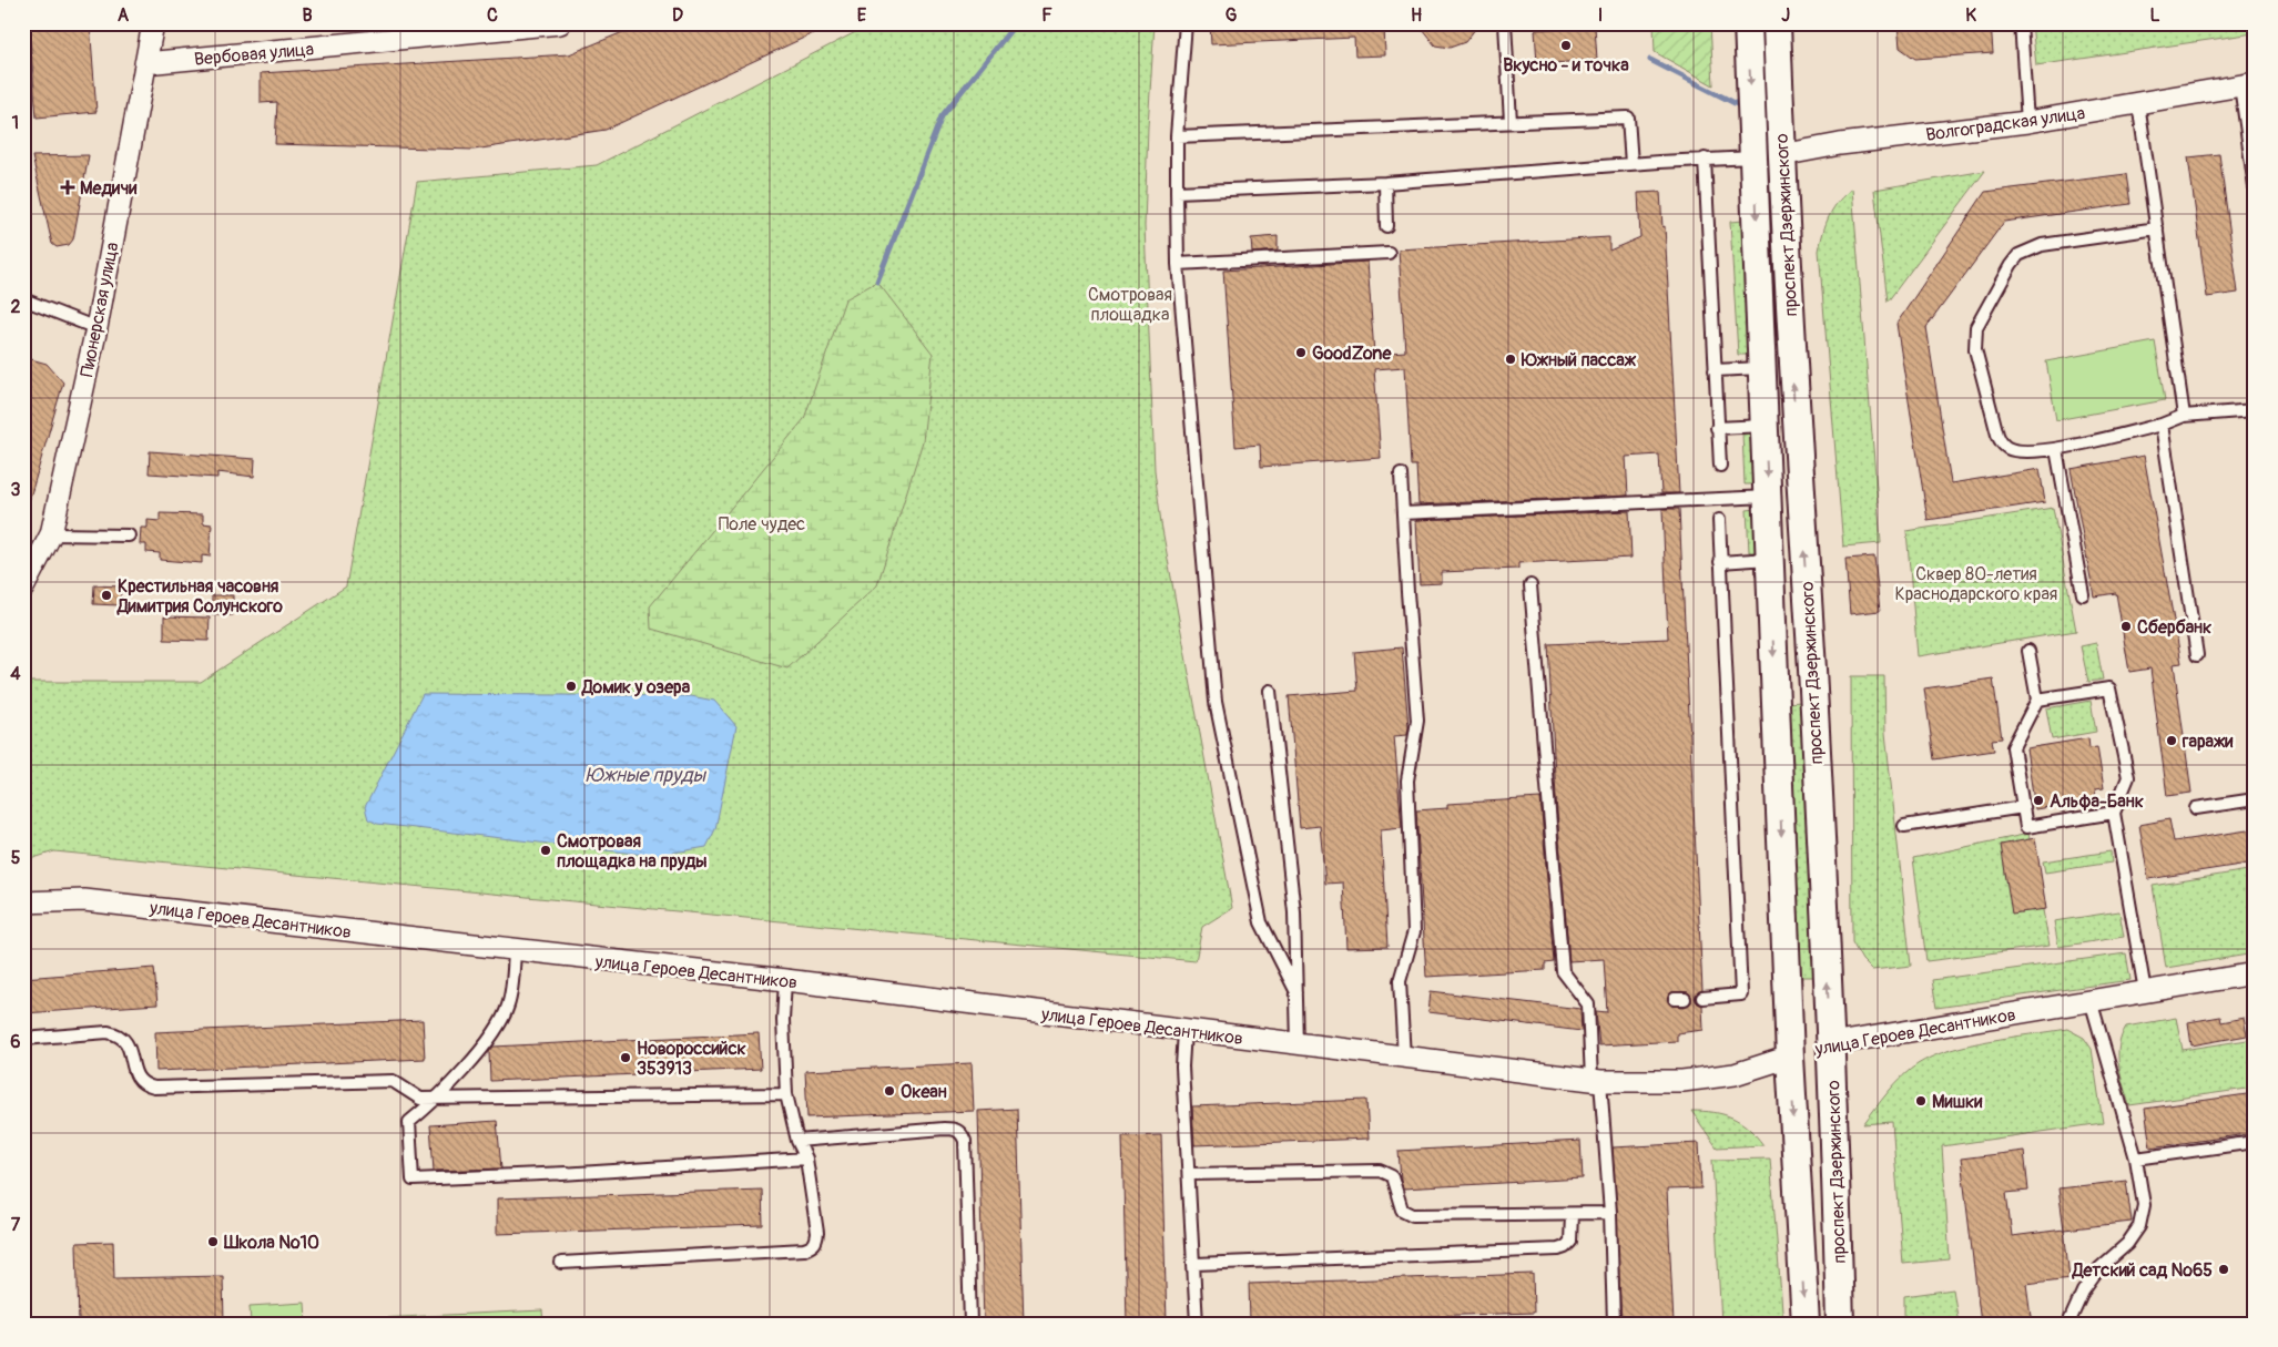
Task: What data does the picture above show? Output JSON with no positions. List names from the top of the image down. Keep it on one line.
{"streets":{"street":["Вербовая улица","Волгоградская улица","проспект Дзержинского","Пионерская улица","улица Героев Десантников"]},"crossings":[["Вербовая улица","Пионерская улица"],["Волгоградская улица","проспект Дзержинского"],["проспект Дзержинского","улица Героев Десантников"]],"water":["Южные пруды"],"parks":["Смотровая площадка","Поле чудес","Сквер 80-летия Краснодарского края"],"places":{"other":["Вкусно - и точка","GoodZone","Южный пассаж","Крестильная часовня Димитрия Солунского","Сбербанк","Домик у озера","гаражи","Альфа-Банк","Смотровая площадка на пруды","Новороссийск 353913","Океан","Мишки","Школа №10","Детский сад №65"],"health":["Медичи"]},"grid":{"columns":["A","B","C","D","E","F","G","H","I","J","K","L"],"rows":["1","2","3","4","5","6","7"]}}
